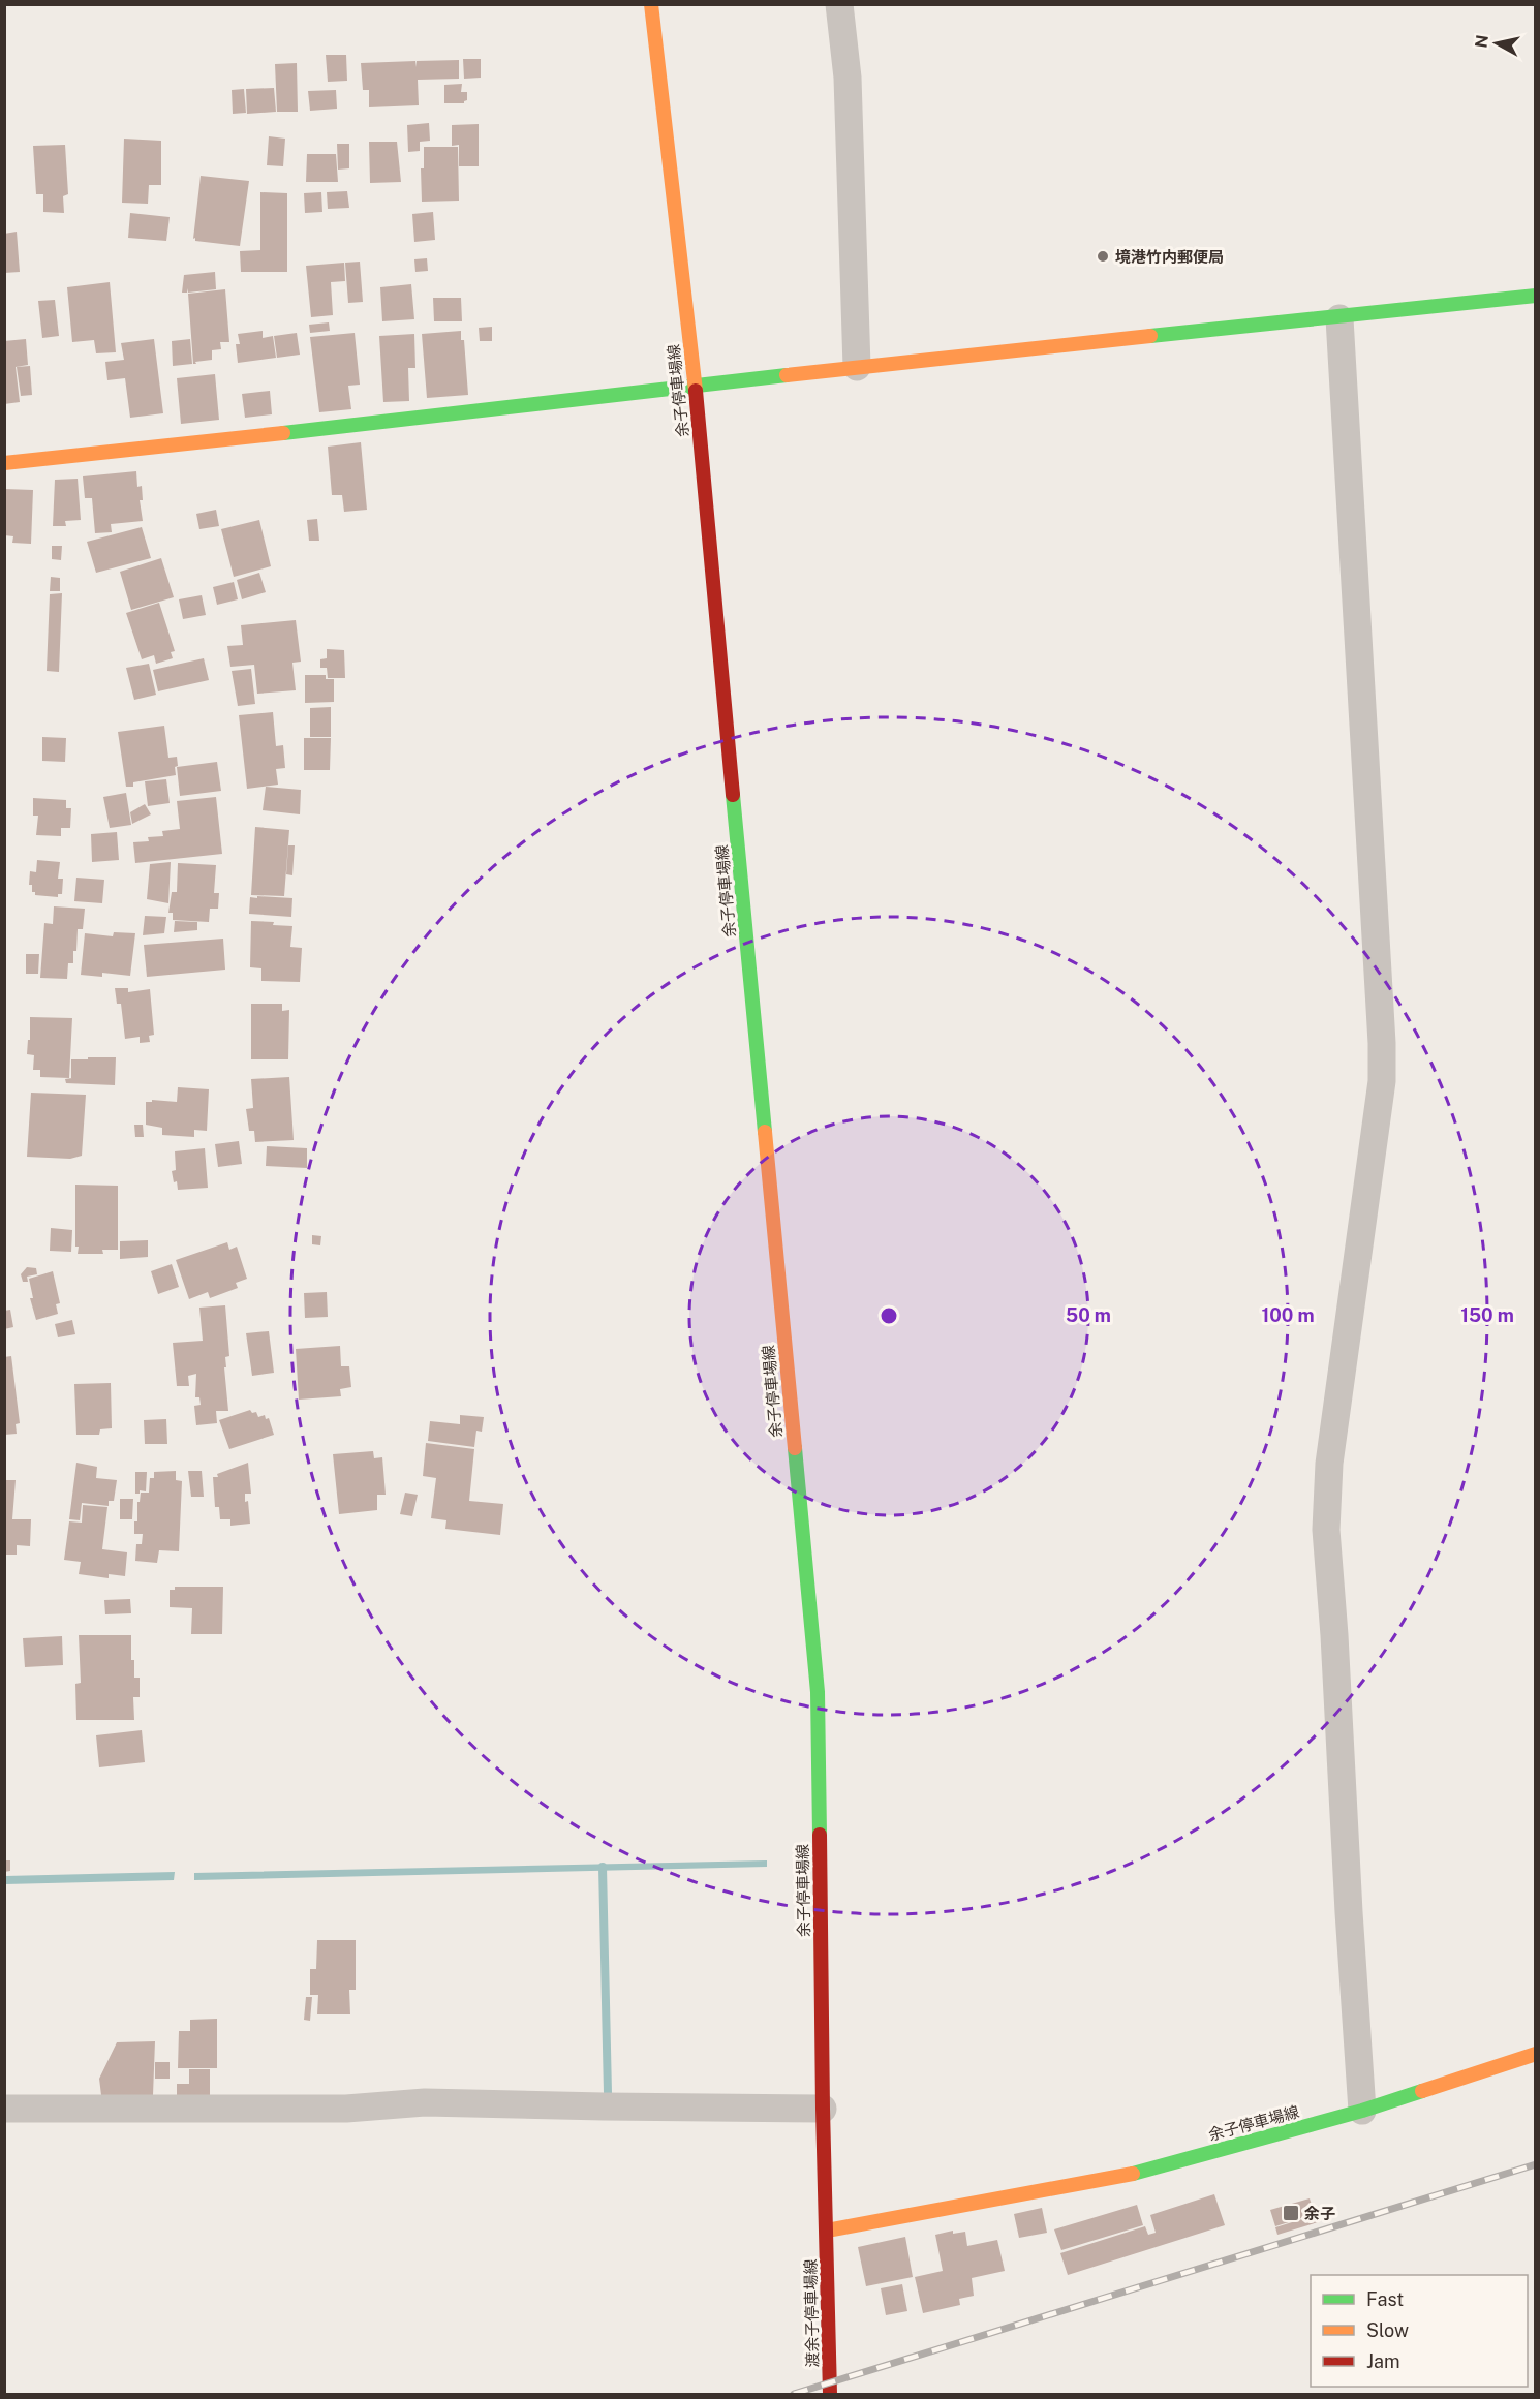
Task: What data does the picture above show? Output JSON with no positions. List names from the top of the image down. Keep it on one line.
{"streets":{"main road":["余子停車場線","渡余子停車場線"]},"crossings":[["余子停車場線","渡余子停車場線"]],"places":{"other":["境港竹内郵便局"],"transit":["余子"]},"legend":["Fast","Slow","Jam"],"north":"left","rings":["50 m","100 m","150 m"]}
